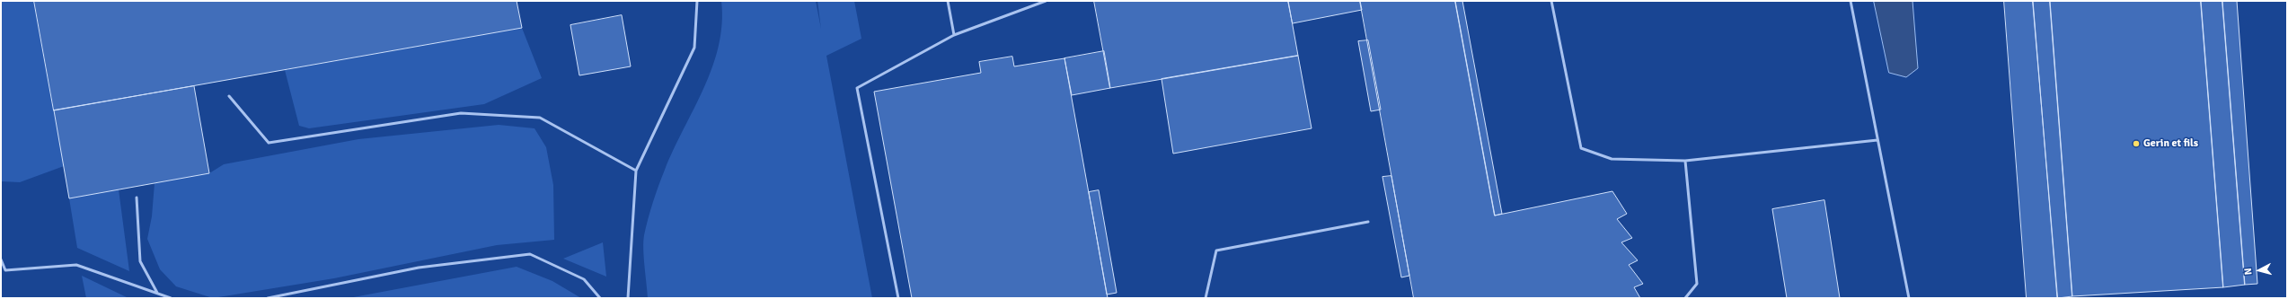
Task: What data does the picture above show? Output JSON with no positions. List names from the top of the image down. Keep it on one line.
{"places":["Gerin et fils"],"north":"left"}
